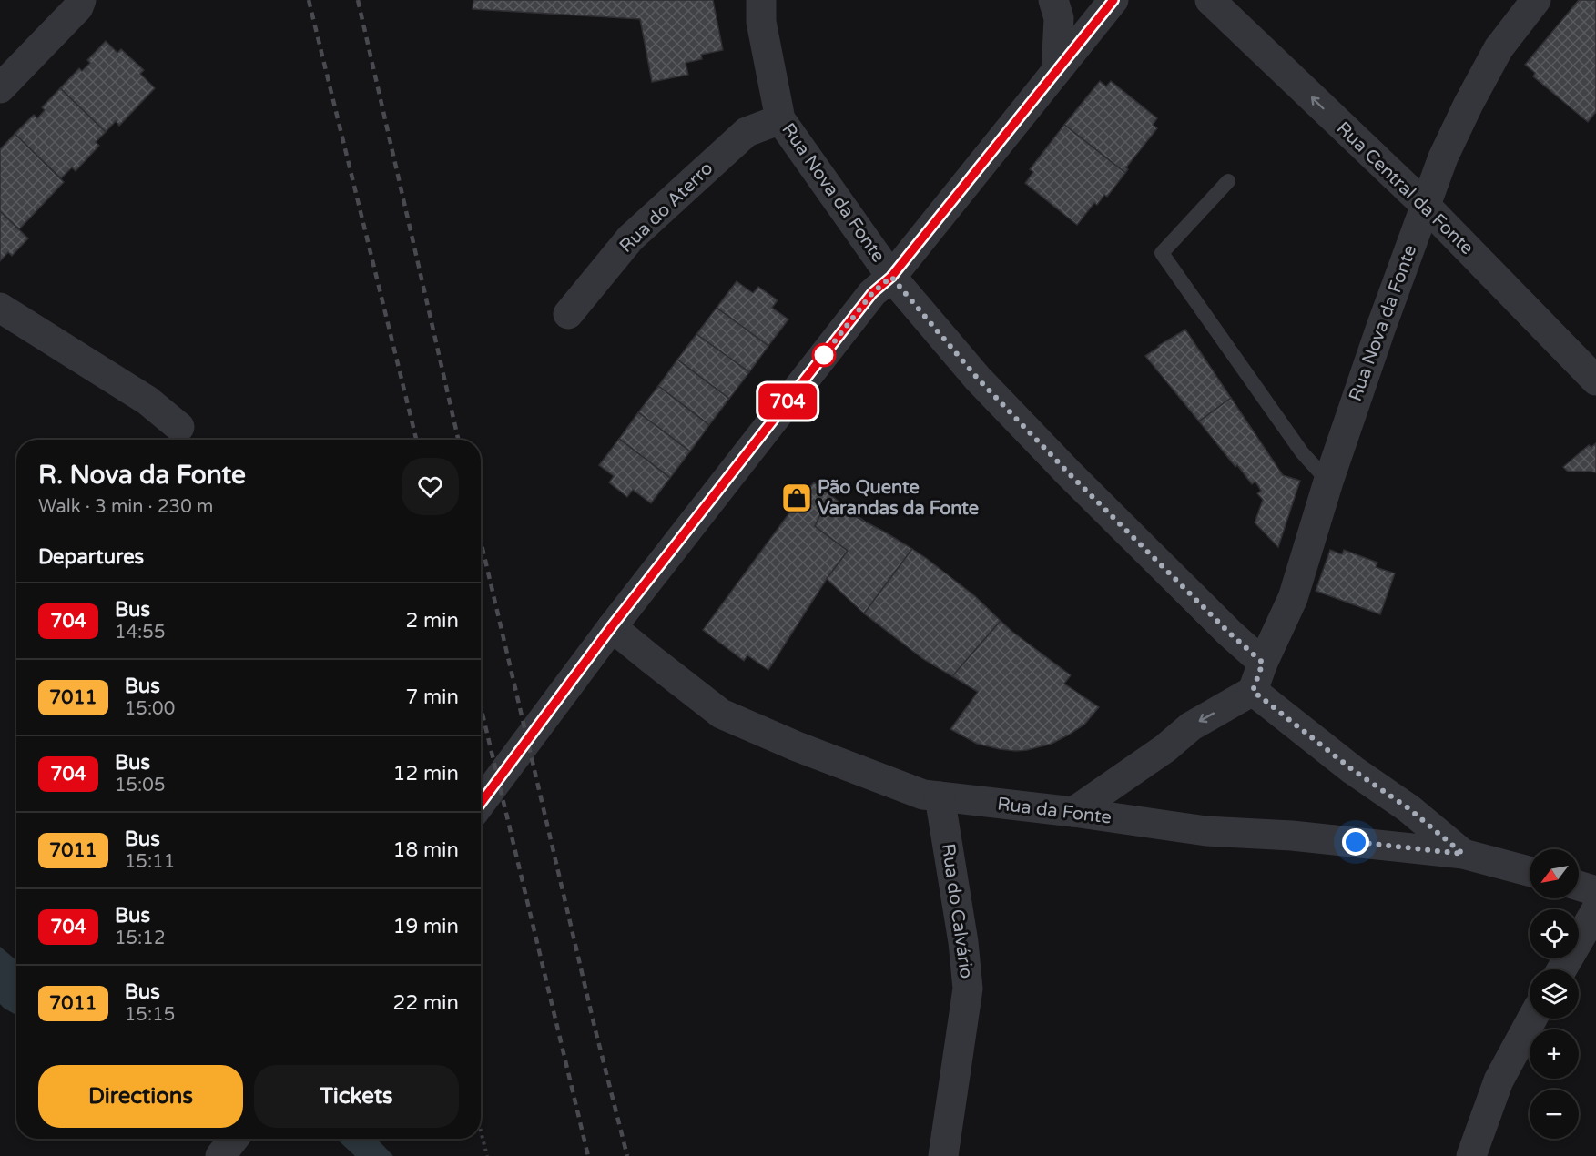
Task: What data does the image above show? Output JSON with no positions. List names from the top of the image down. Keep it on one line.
{"streets":{"street":["Rua Central da Fonte","Rua Nova da Fonte","Rua do Aterro","Rua da Fonte","Rua do Calvário"]},"crossings":[["Rua Central da Fonte","Rua Nova da Fonte"],["Rua Nova da Fonte","Rua do Aterro"],["Rua da Fonte","Rua do Calvário"]],"one_way":["Rua Central da Fonte"],"places":{"shop":["Pão Quente Varandas da Fonte"]},"lines":["bus line 704"],"north":"bottom left","page":{"on_map":"704","heading":[["R. Nova da Fonte","Walk · 3 min · 230 m"],"Departures"],"list":[{"mark":"704","name":"Bus","note":"14:55","value":"2 min"},{"mark":"7011","name":"Bus","note":"15:00","value":"7 min"},{"mark":"704","name":"Bus","note":"15:05","value":"12 min"},{"mark":"7011","name":"Bus","note":"15:11","value":"18 min"},{"mark":"704","name":"Bus","note":"15:12","value":"19 min"},{"mark":"7011","name":"Bus","note":"15:15","value":"22 min"}],"map_buttons":["+","−"],"buttons":["Directions","Tickets"]}}
